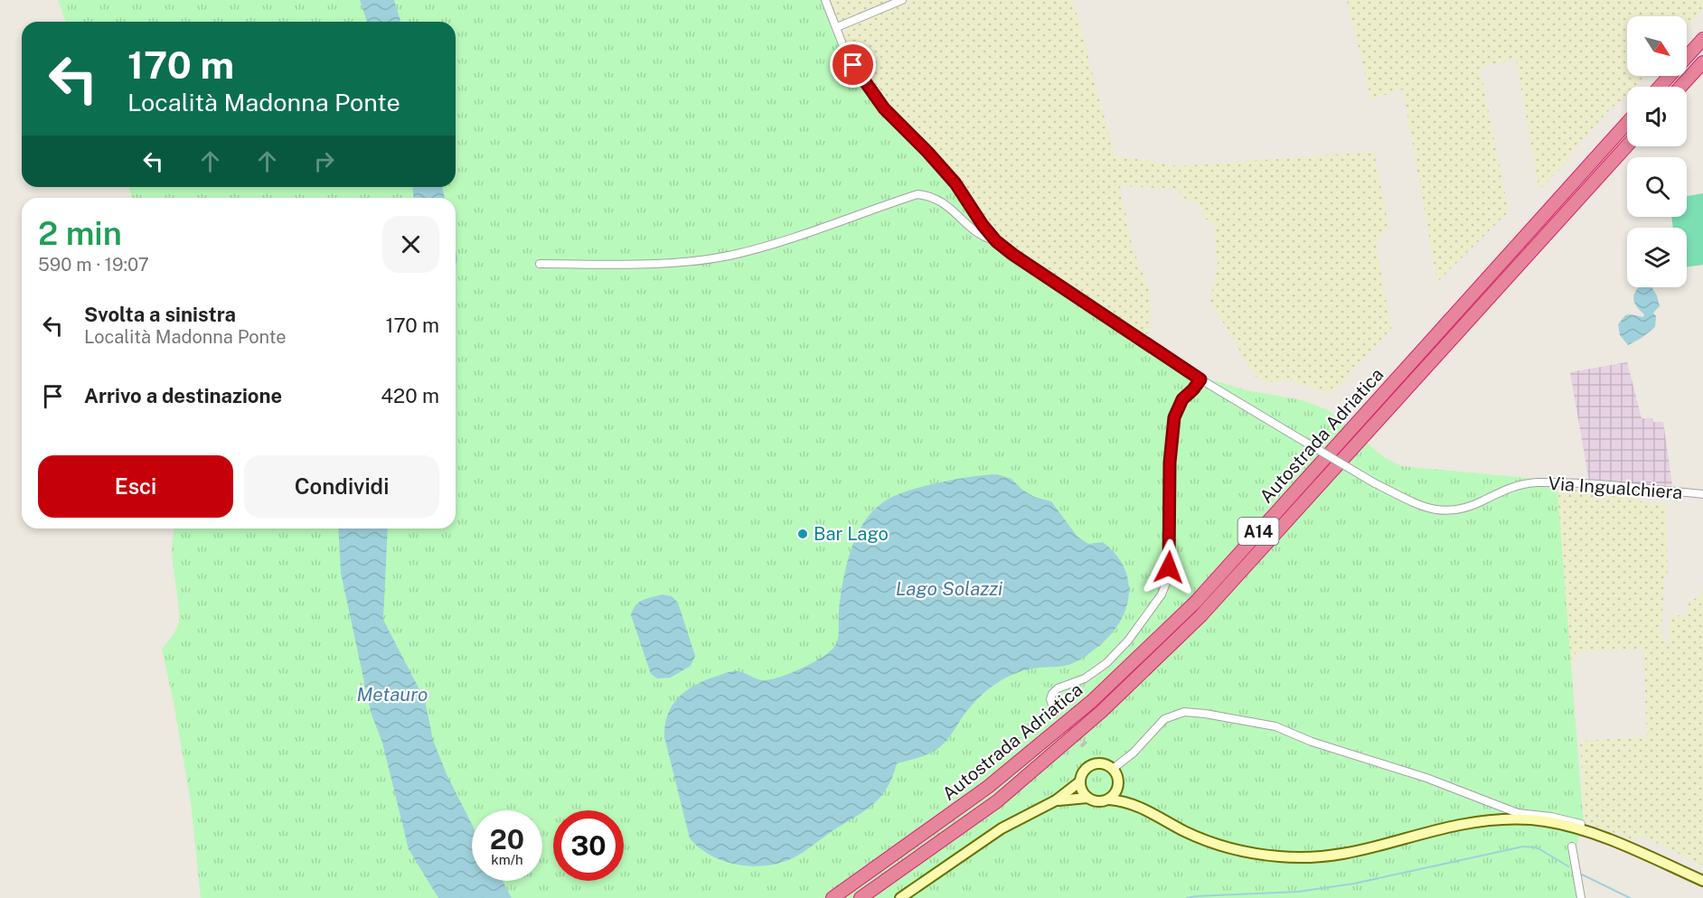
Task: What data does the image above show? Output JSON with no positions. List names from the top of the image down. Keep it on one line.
{"streets":{"highway":["Autostrada Adriatica","A14"],"street":["Via Ingualchiera"]},"water":["Lago Solazzi","Metauro"],"places":["Bar Lago"],"north":"bottom right","page":{"turn":["170 m","Località Madonna Ponte"],"heading":["2 min","590 m · 19:07"],"list":[{"name":"Svolta a sinistra","note":"Località Madonna Ponte","value":"170 m"},{"name":"Arrivo a destinazione","value":"420 m"}],"buttons":["Esci","Condividi"],"speed":"20 km/h","limit":"30"}}
